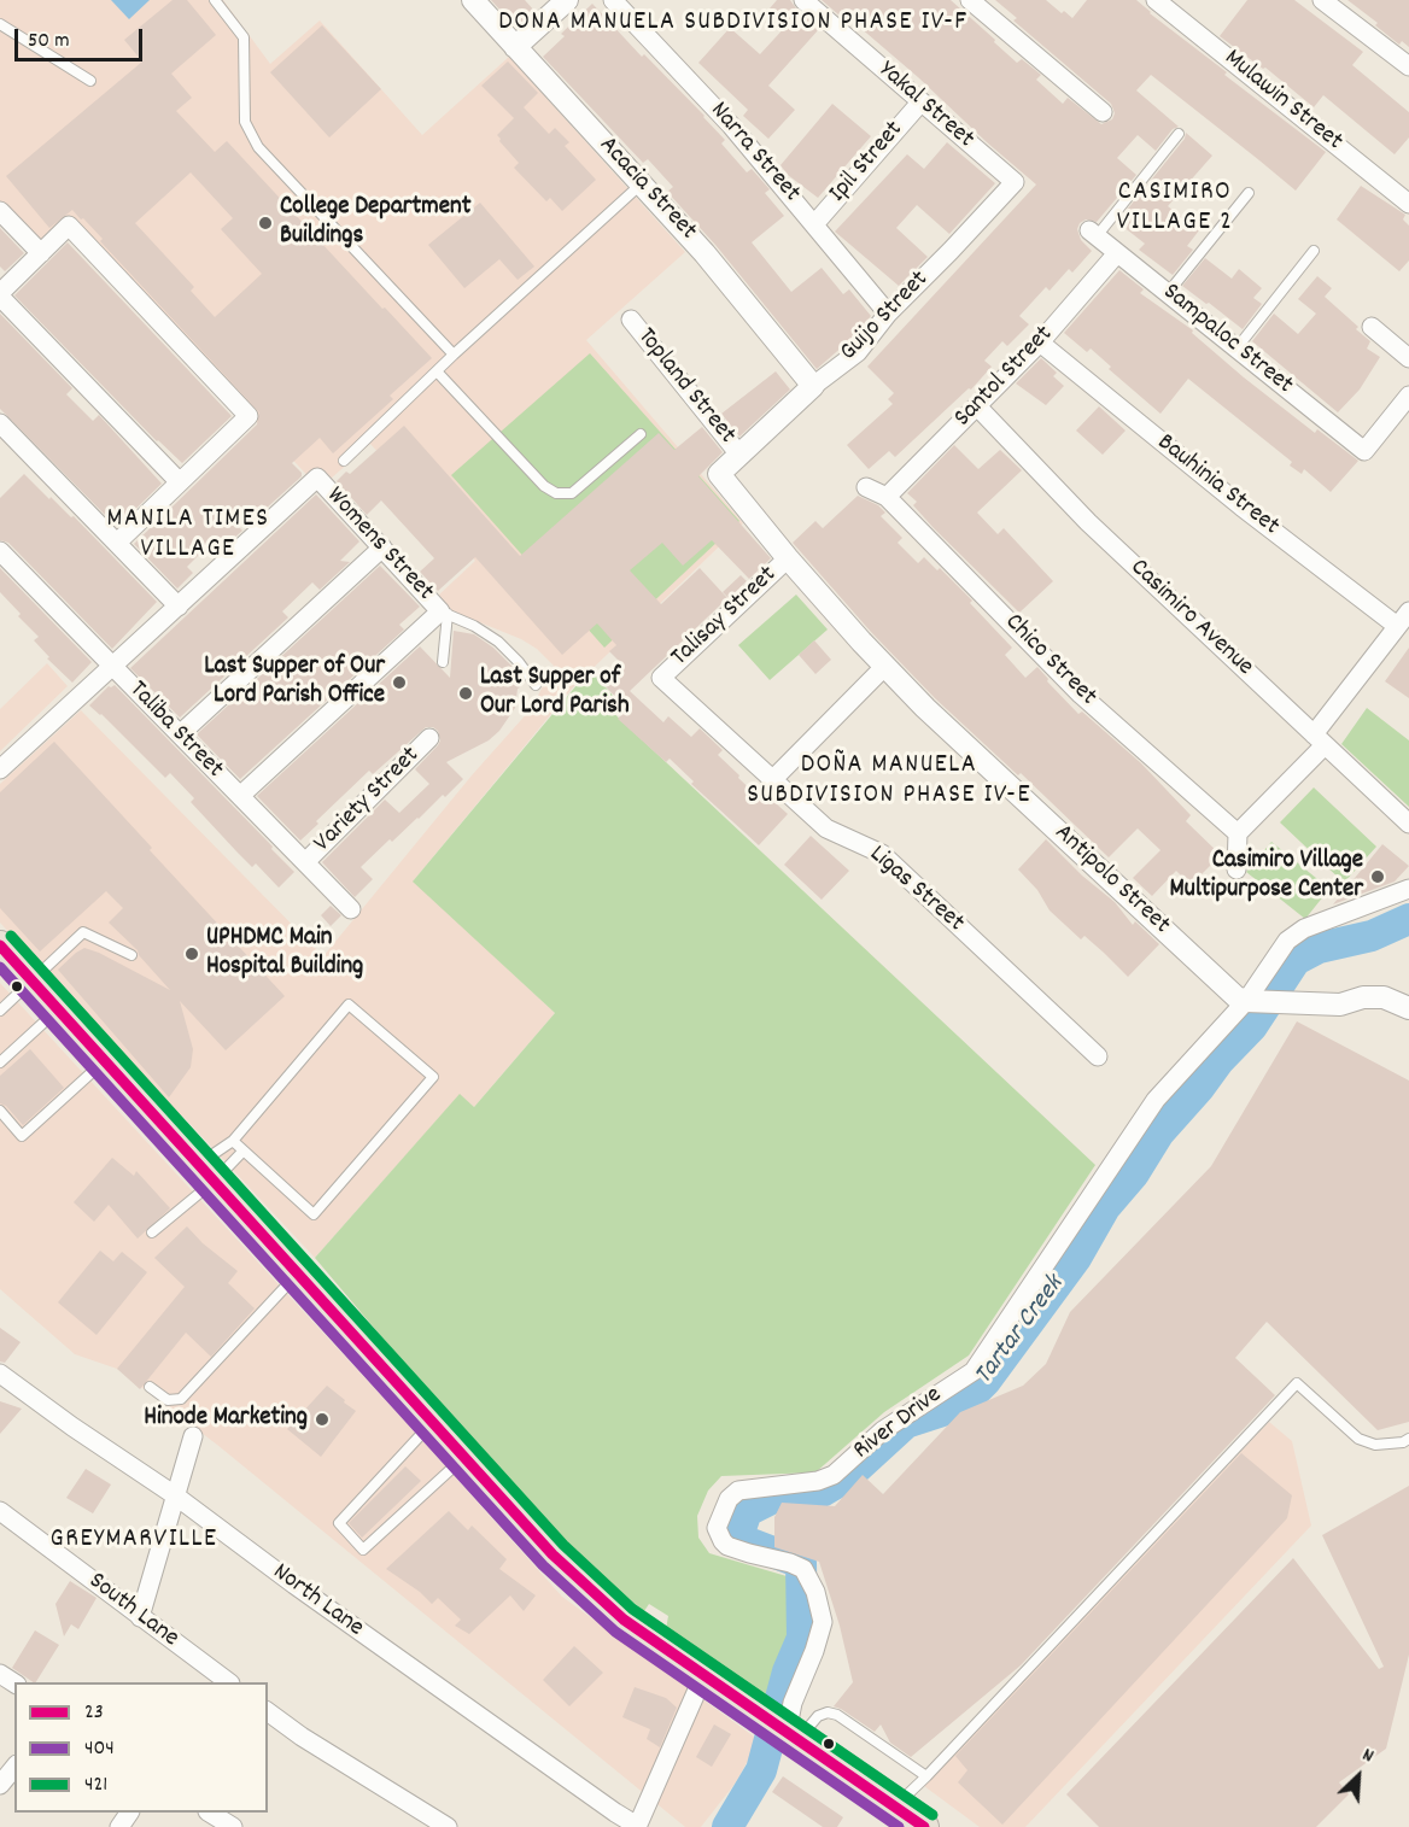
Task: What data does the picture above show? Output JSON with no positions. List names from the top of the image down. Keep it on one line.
{"streets":{"street":["Mulawin Street","Yakal Street","Narra Street","Ipil Street","Acacia Street","Guijo Street","Sampaloc Street","Santol Street","Topland Street","Bauhinia Street","Womens Street","Talisay Street","Casimiro Avenue","Chico Street","Taliba Street","Variety Street","Antipolo Street","Ligas Street","River Drive","North Lane","South Lane"]},"crossings":[["Yakal Street","Ipil Street"],["Yakal Street","Guijo Street"],["Narra Street","Ipil Street"],["Narra Street","Guijo Street"],["Acacia Street","Guijo Street"],["Guijo Street","Topland Street"],["Guijo Street","Antipolo Street"],["Sampaloc Street","Santol Street"],["Santol Street","Bauhinia Street"],["Santol Street","Casimiro Avenue"],["Santol Street","Chico Street"],["Talisay Street","Antipolo Street"],["Talisay Street","Ligas Street"],["Taliba Street","Variety Street"],["Antipolo Street","River Drive"]],"districts":["DONA MANUELA SUBDIVISION PHASE IV-F","CASIMIRO VILLAGE 2","MANILA TIMES VILLAGE","DOÑA MANUELA SUBDIVISION PHASE IV-E","GREYMARVILLE"],"water":["Tartar Creek"],"places":["College Department Buildings","Last Supper of Our Lord Parish Office","Last Supper of Our Lord Parish","Casimiro Village Multipurpose Center","UPHDMC Main Hospital Building","Hinode Marketing"],"lines":["transit line 421","transit line 23","transit line 404"],"legend":["23","404","421"],"scale_bar":"50 m","north":"top right"}
